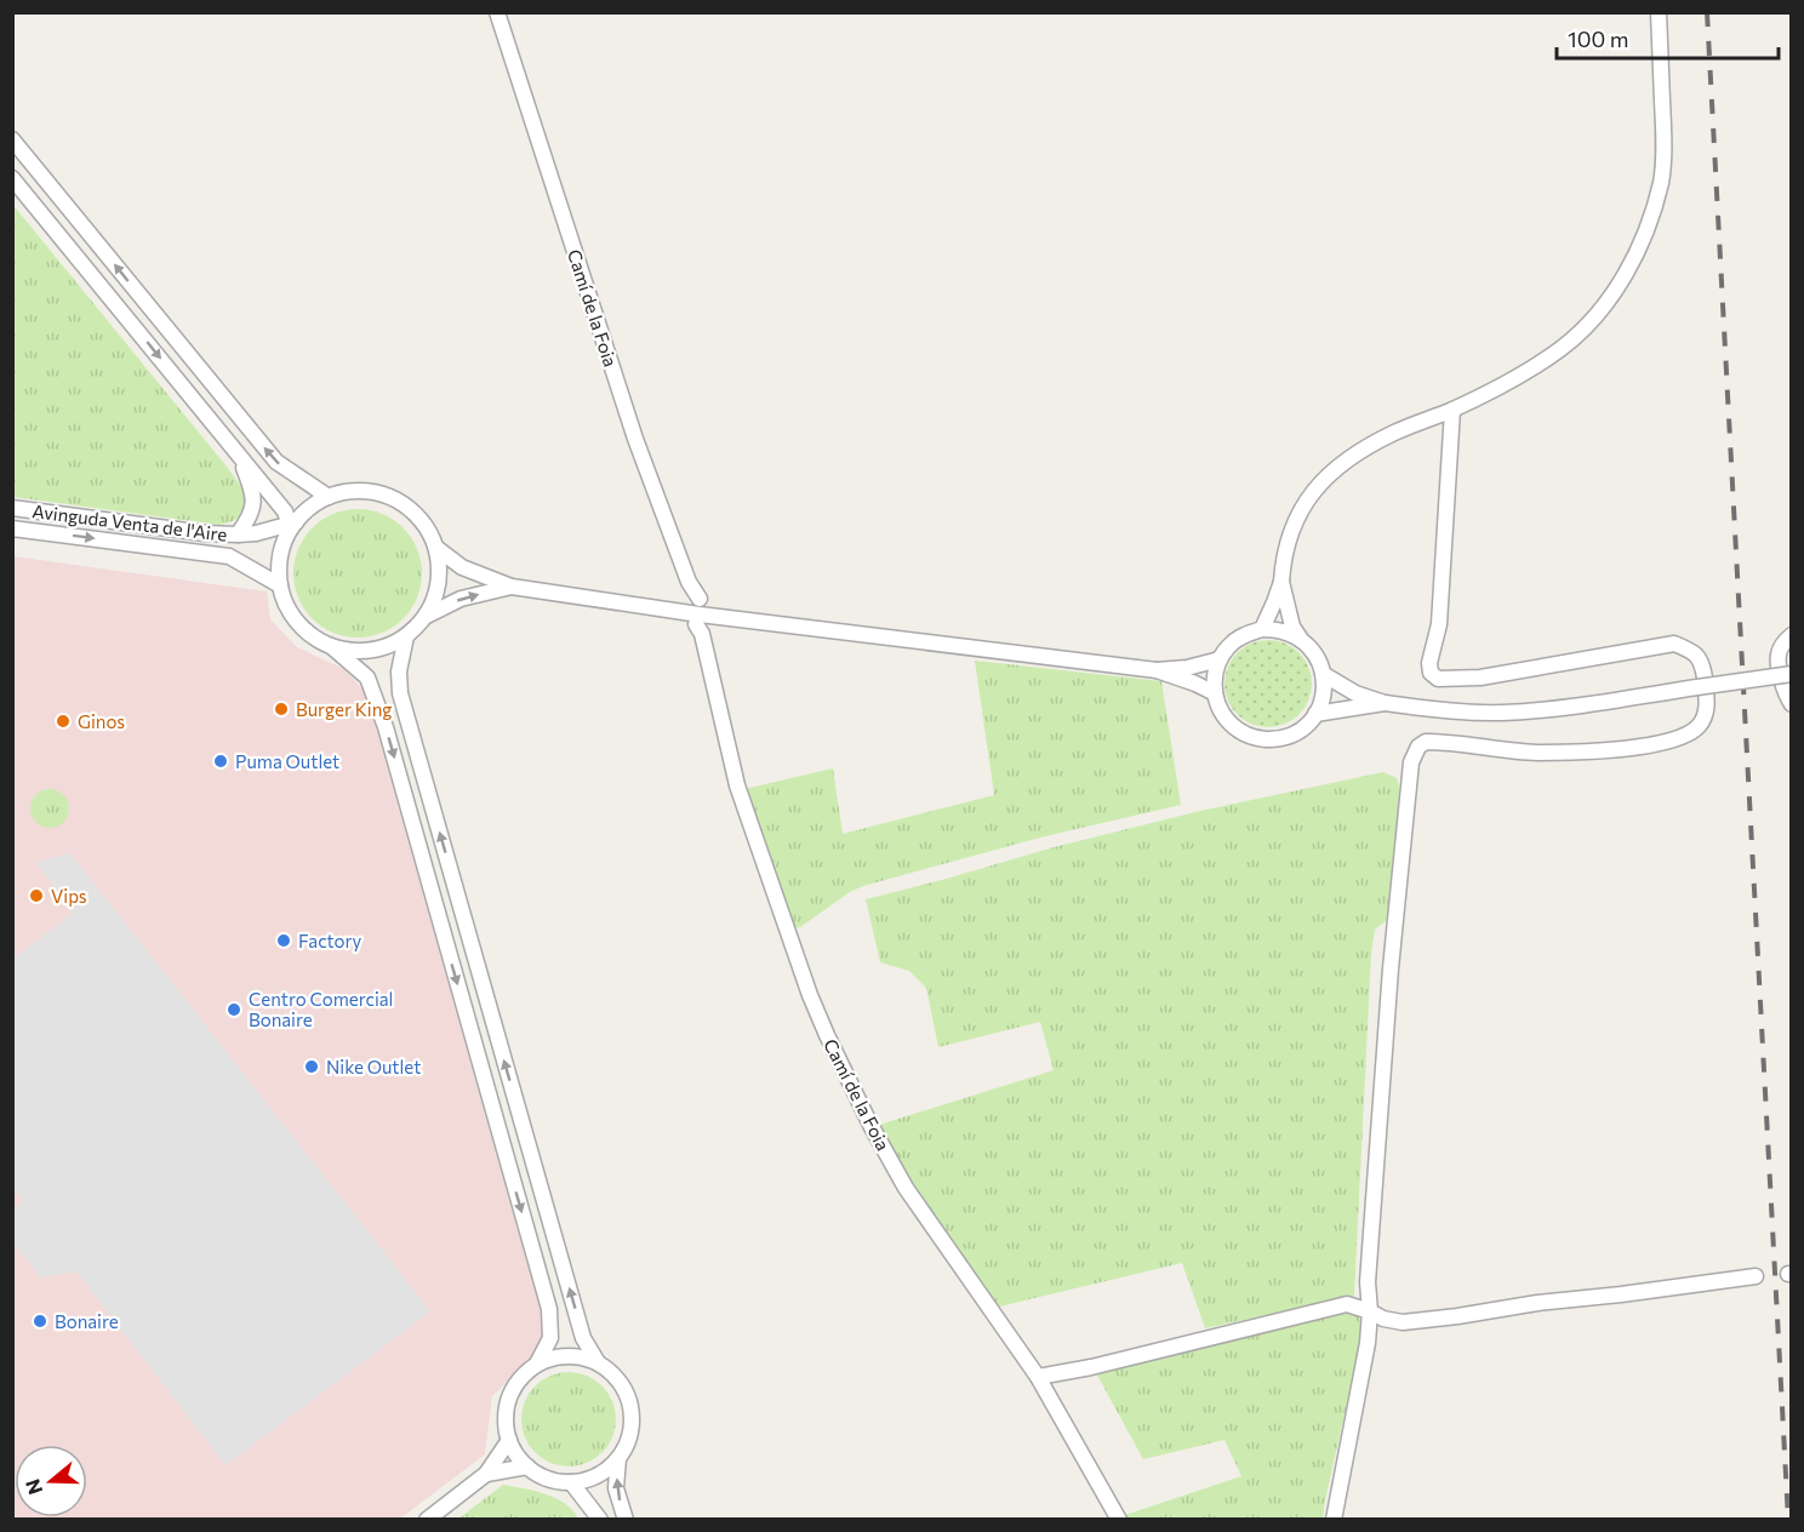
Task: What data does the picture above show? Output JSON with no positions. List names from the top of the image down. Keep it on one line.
{"streets":{"street":["Camí de la Foia","Avinguda Venta de l'Aire"]},"places":["Burger King","Ginos","Puma Outlet","Vips","Factory","Centro Comercial Bonaire","Nike Outlet","Bonaire"],"scale_bar":"100 m","north":"left"}
